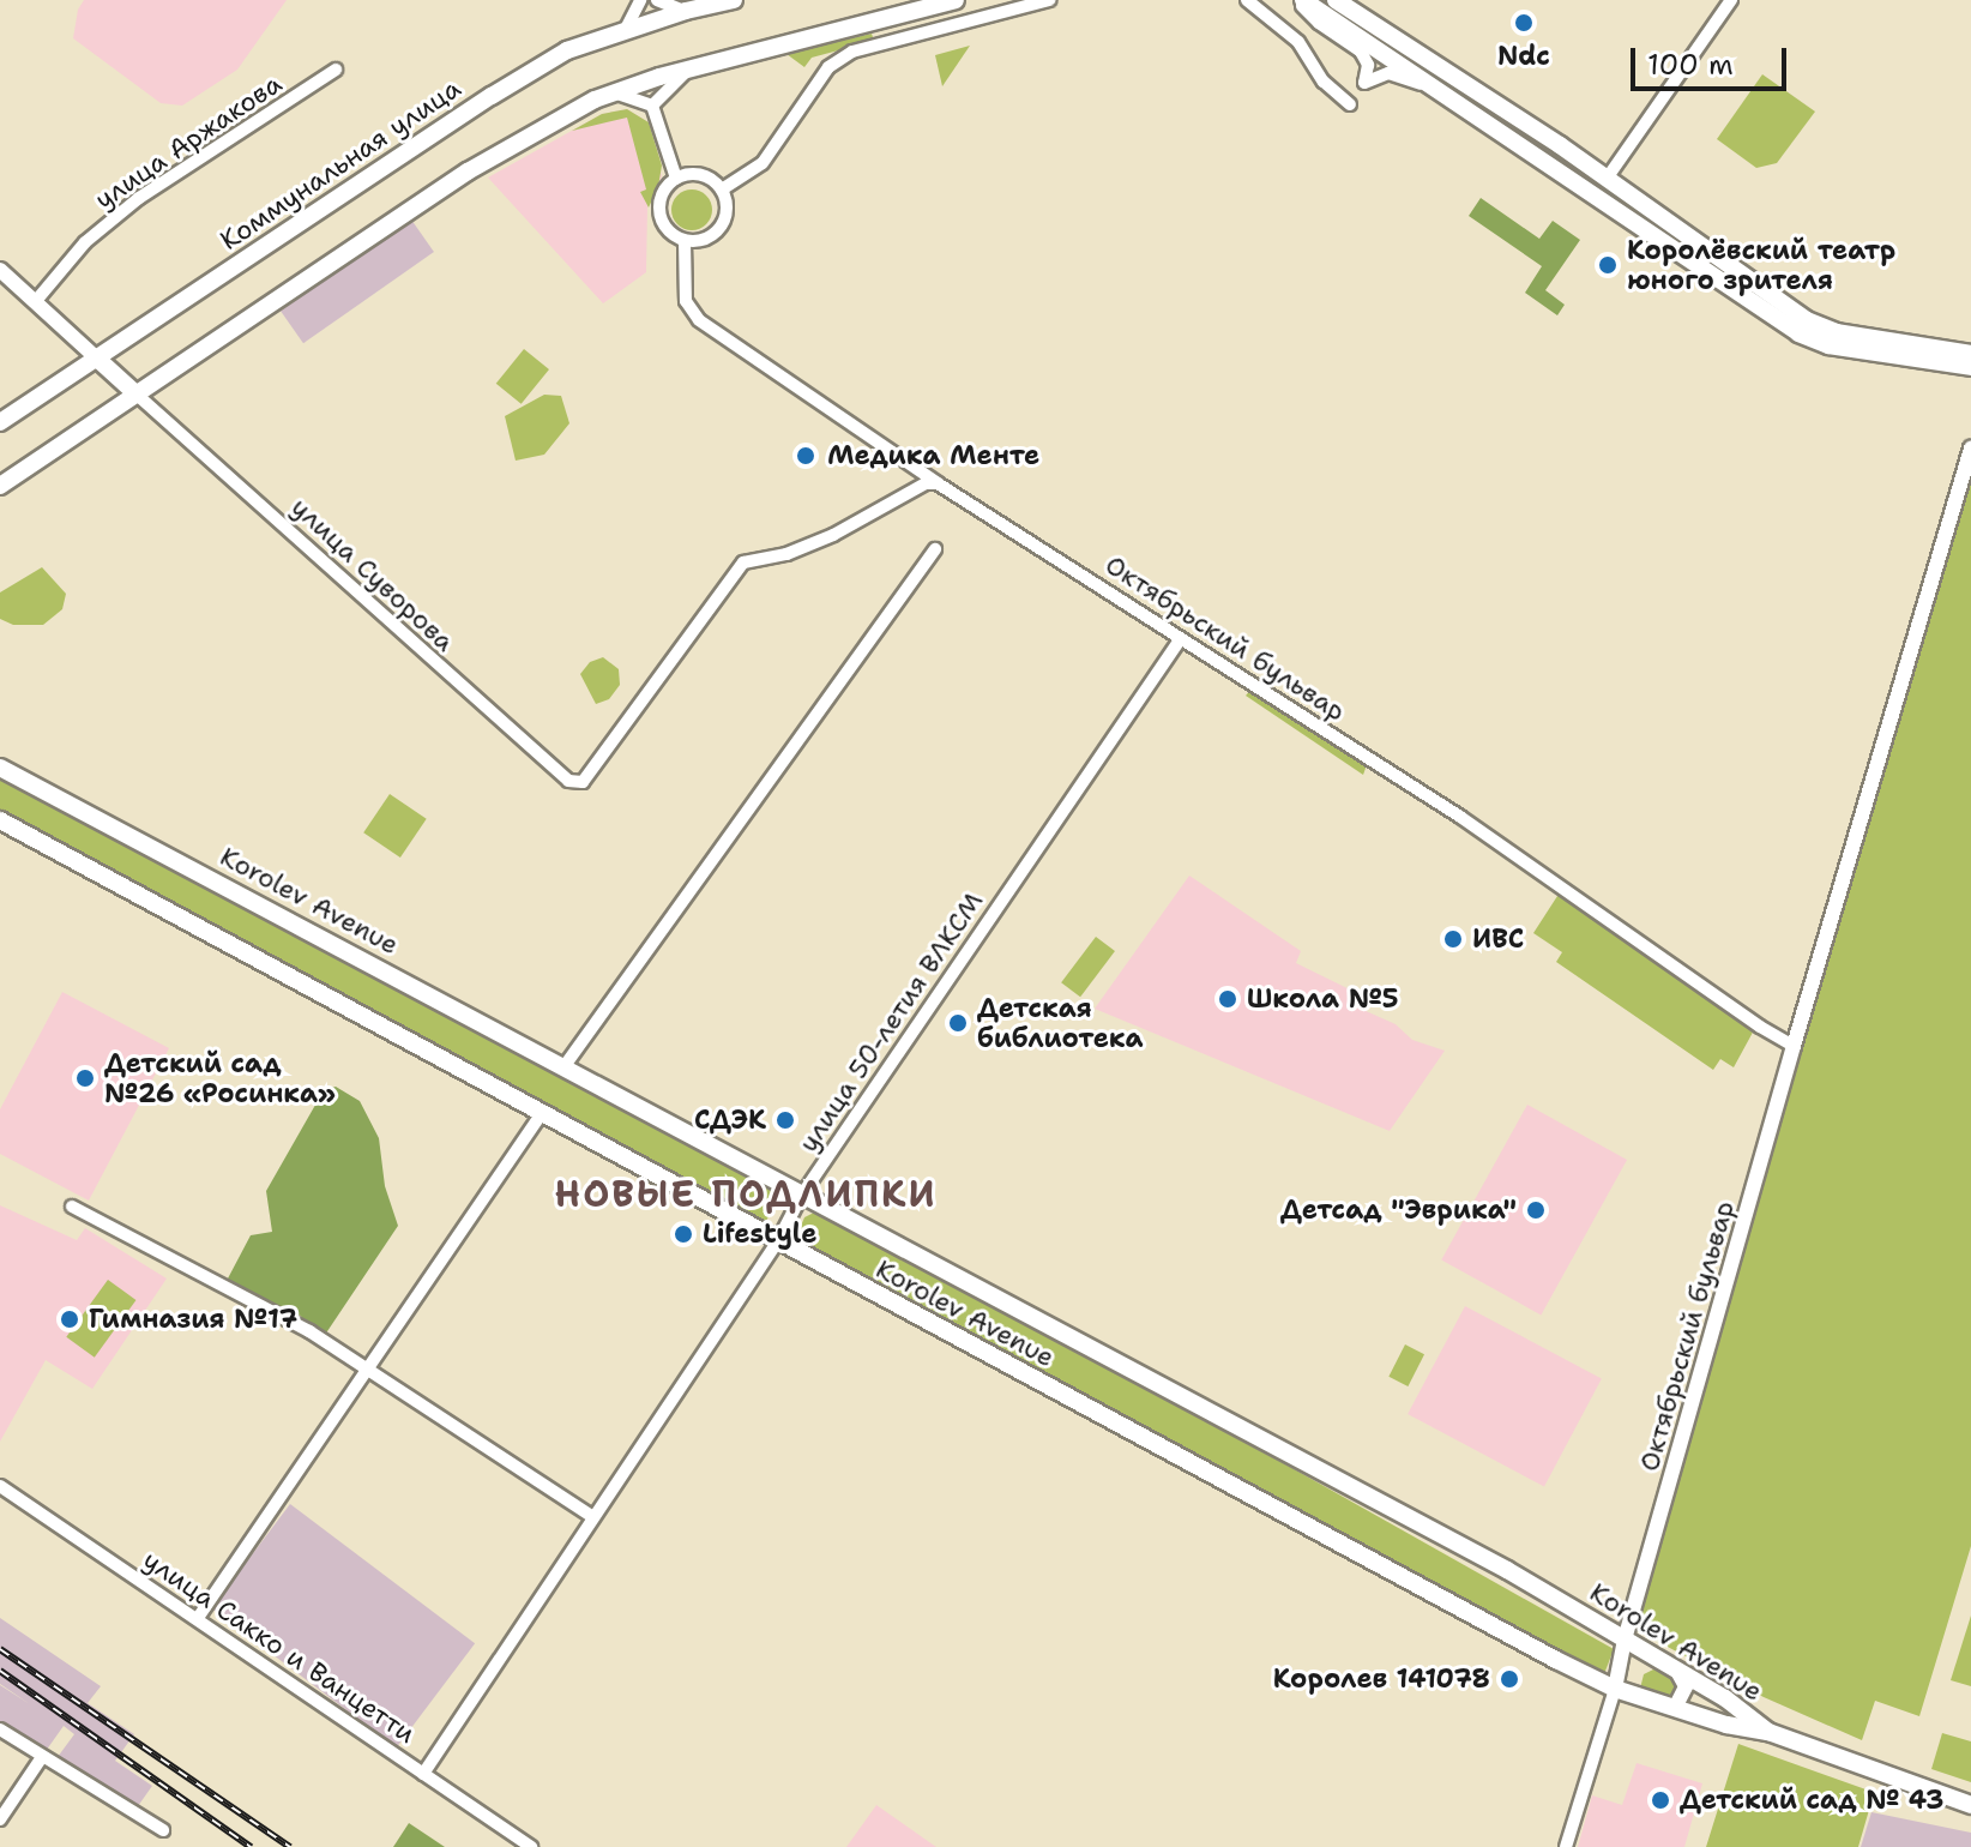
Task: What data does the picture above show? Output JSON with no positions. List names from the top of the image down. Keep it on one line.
{"streets":{"main road":["Коммунальная улица","Korolev Avenue"],"street":["улица Аржакова","улица Суворова","Октябрьский бульвар","улица 50-летия ВЛКСМ","улица Сакко и Ванцетти"]},"crossings":[["улица Суворова","Октябрьский бульвар"],["Октябрьский бульвар","Korolev Avenue"],["Октябрьский бульвар","улица 50-летия ВЛКСМ"],["Korolev Avenue","улица 50-летия ВЛКСМ"],["улица 50-летия ВЛКСМ","улица Сакко и Ванцетти"]],"districts":["НОВЫЕ ПОДЛИПКИ"],"places":["Ndc","Королёвский театр юного зрителя","Медика Менте","ИВС","Школа №5","Детская библиотека","Детский сад №26 «Росинка»","СДЭК","Детсад \"Эврика\"","Lifestyle","Гимназия №17","Королев 141078","Детский сад № 43"],"scale_bar":"100 m"}
